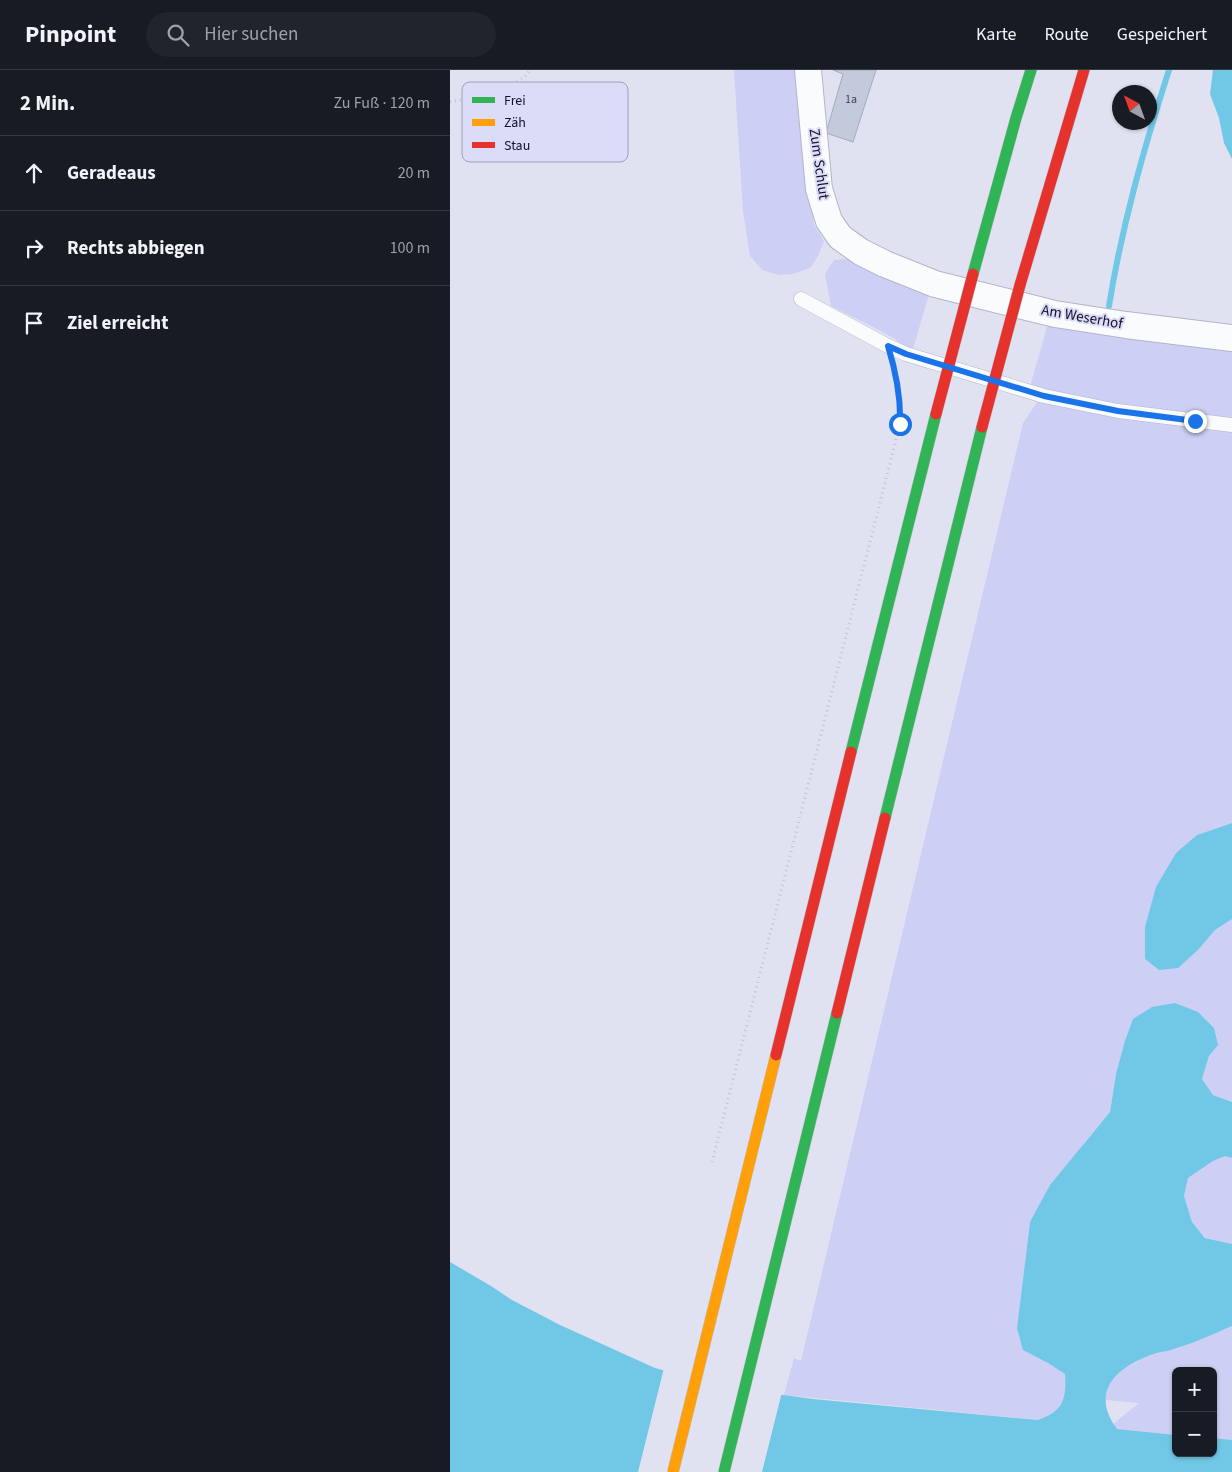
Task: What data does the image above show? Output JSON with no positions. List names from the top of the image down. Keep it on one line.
{"streets":{"street":["Zum Schlut","Am Weserhof"]},"crossings":[["Zum Schlut","Am Weserhof"]],"house_numbers":["1a"],"legend":["Frei","Zäh","Stau"],"north":"top left","page":{"header":"Pinpoint","search":"Hier suchen","nav":["Karte","Route","Gespeichert"],"heading":["2 Min.","Zu Fuß · 120 m"],"list":[["Geradeaus","20 m"],["Rechts abbiegen","100 m"],"Ziel erreicht"],"map_buttons":["+","−"]}}
